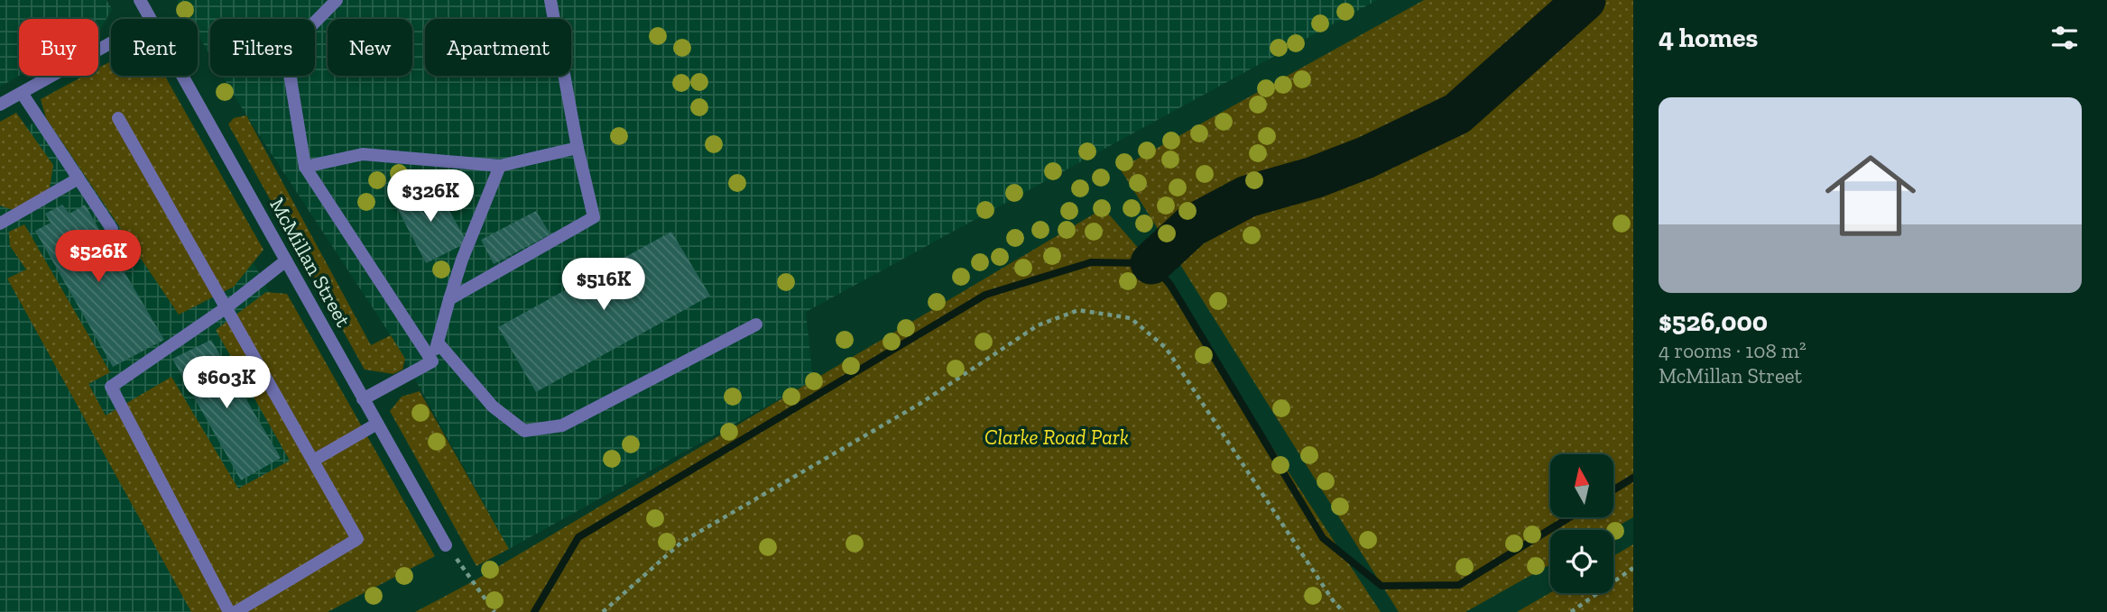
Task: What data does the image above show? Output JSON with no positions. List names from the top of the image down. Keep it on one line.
{"streets":{"street":["McMillan Street"]},"parks":["Clarke Road Park"],"north":"top","page":{"heading":"4 homes","chip":["Buy","Rent","Filters","New","Apartment"],"list":[{"name":"$526,000","note":"4 rooms · 108 m² · McMillan Street"}],"price":["$326K","$526K","$516K","$603K"]}}
